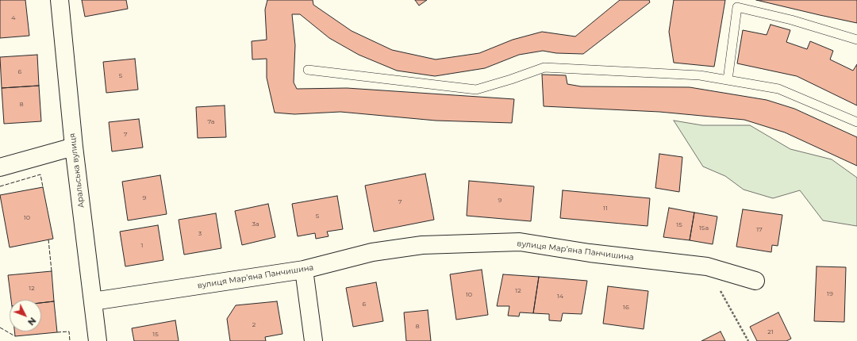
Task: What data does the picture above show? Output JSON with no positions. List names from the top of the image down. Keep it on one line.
{"streets":{"street":["Аральська вулиця","вулиця Марʼяна Панчишина"]},"crossings":[["Аральська вулиця","вулиця Марʼяна Панчишина"]],"house_numbers":["4","6","5","8","7а","7","9","9","7","11","5","10","3а","15","15а","17","3","1","12","12","19","10","14","6","16","2","8","21","15"],"north":"bottom right"}
